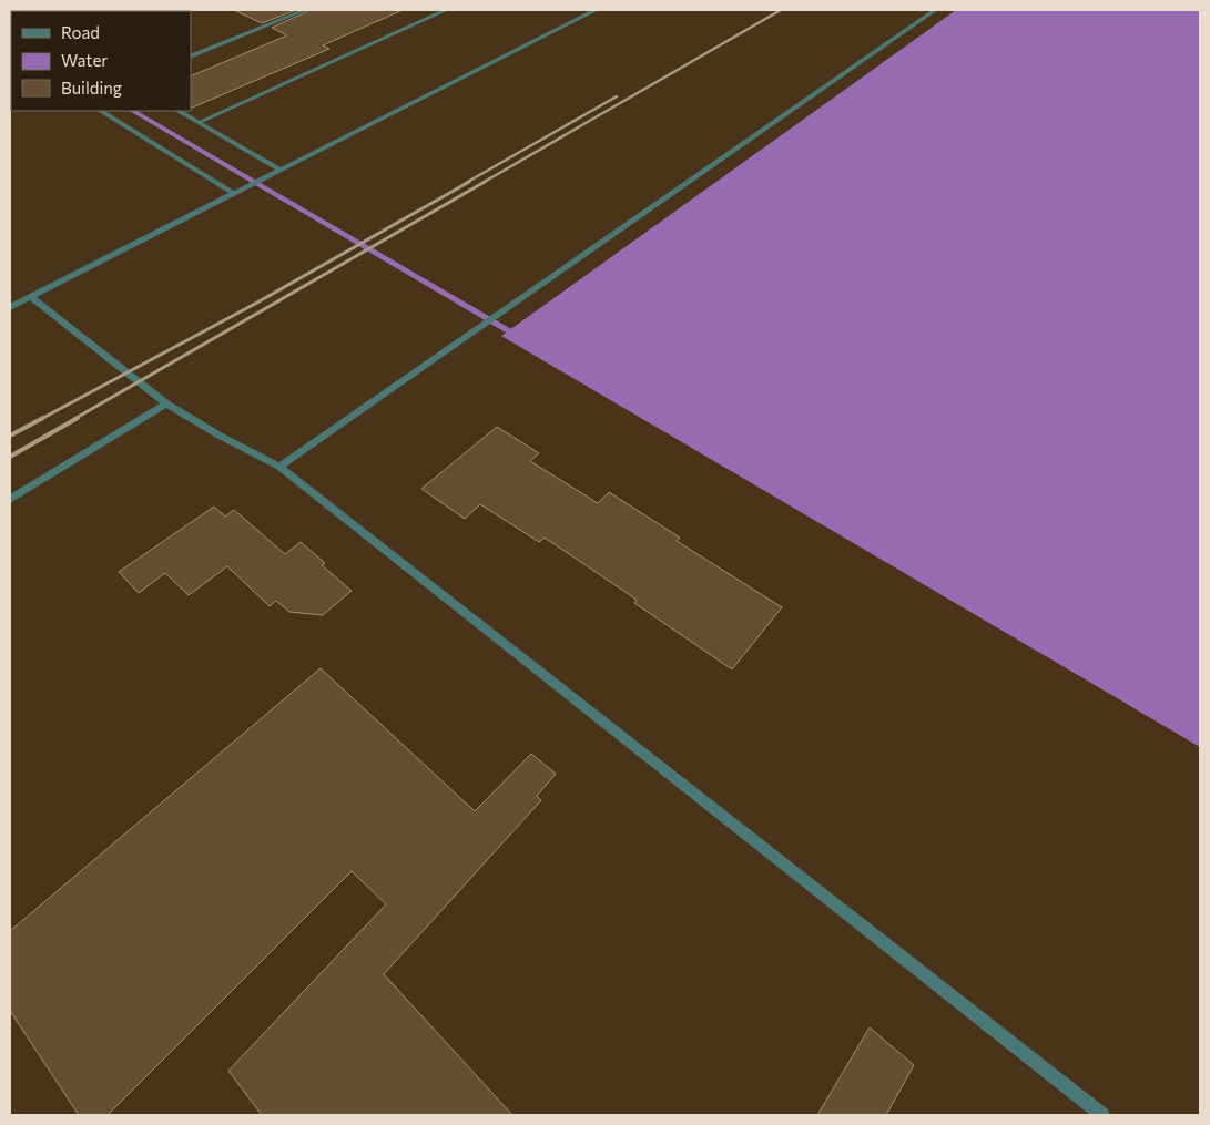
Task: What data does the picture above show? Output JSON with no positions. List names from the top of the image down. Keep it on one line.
{"legend":["Road","Water","Building"]}
